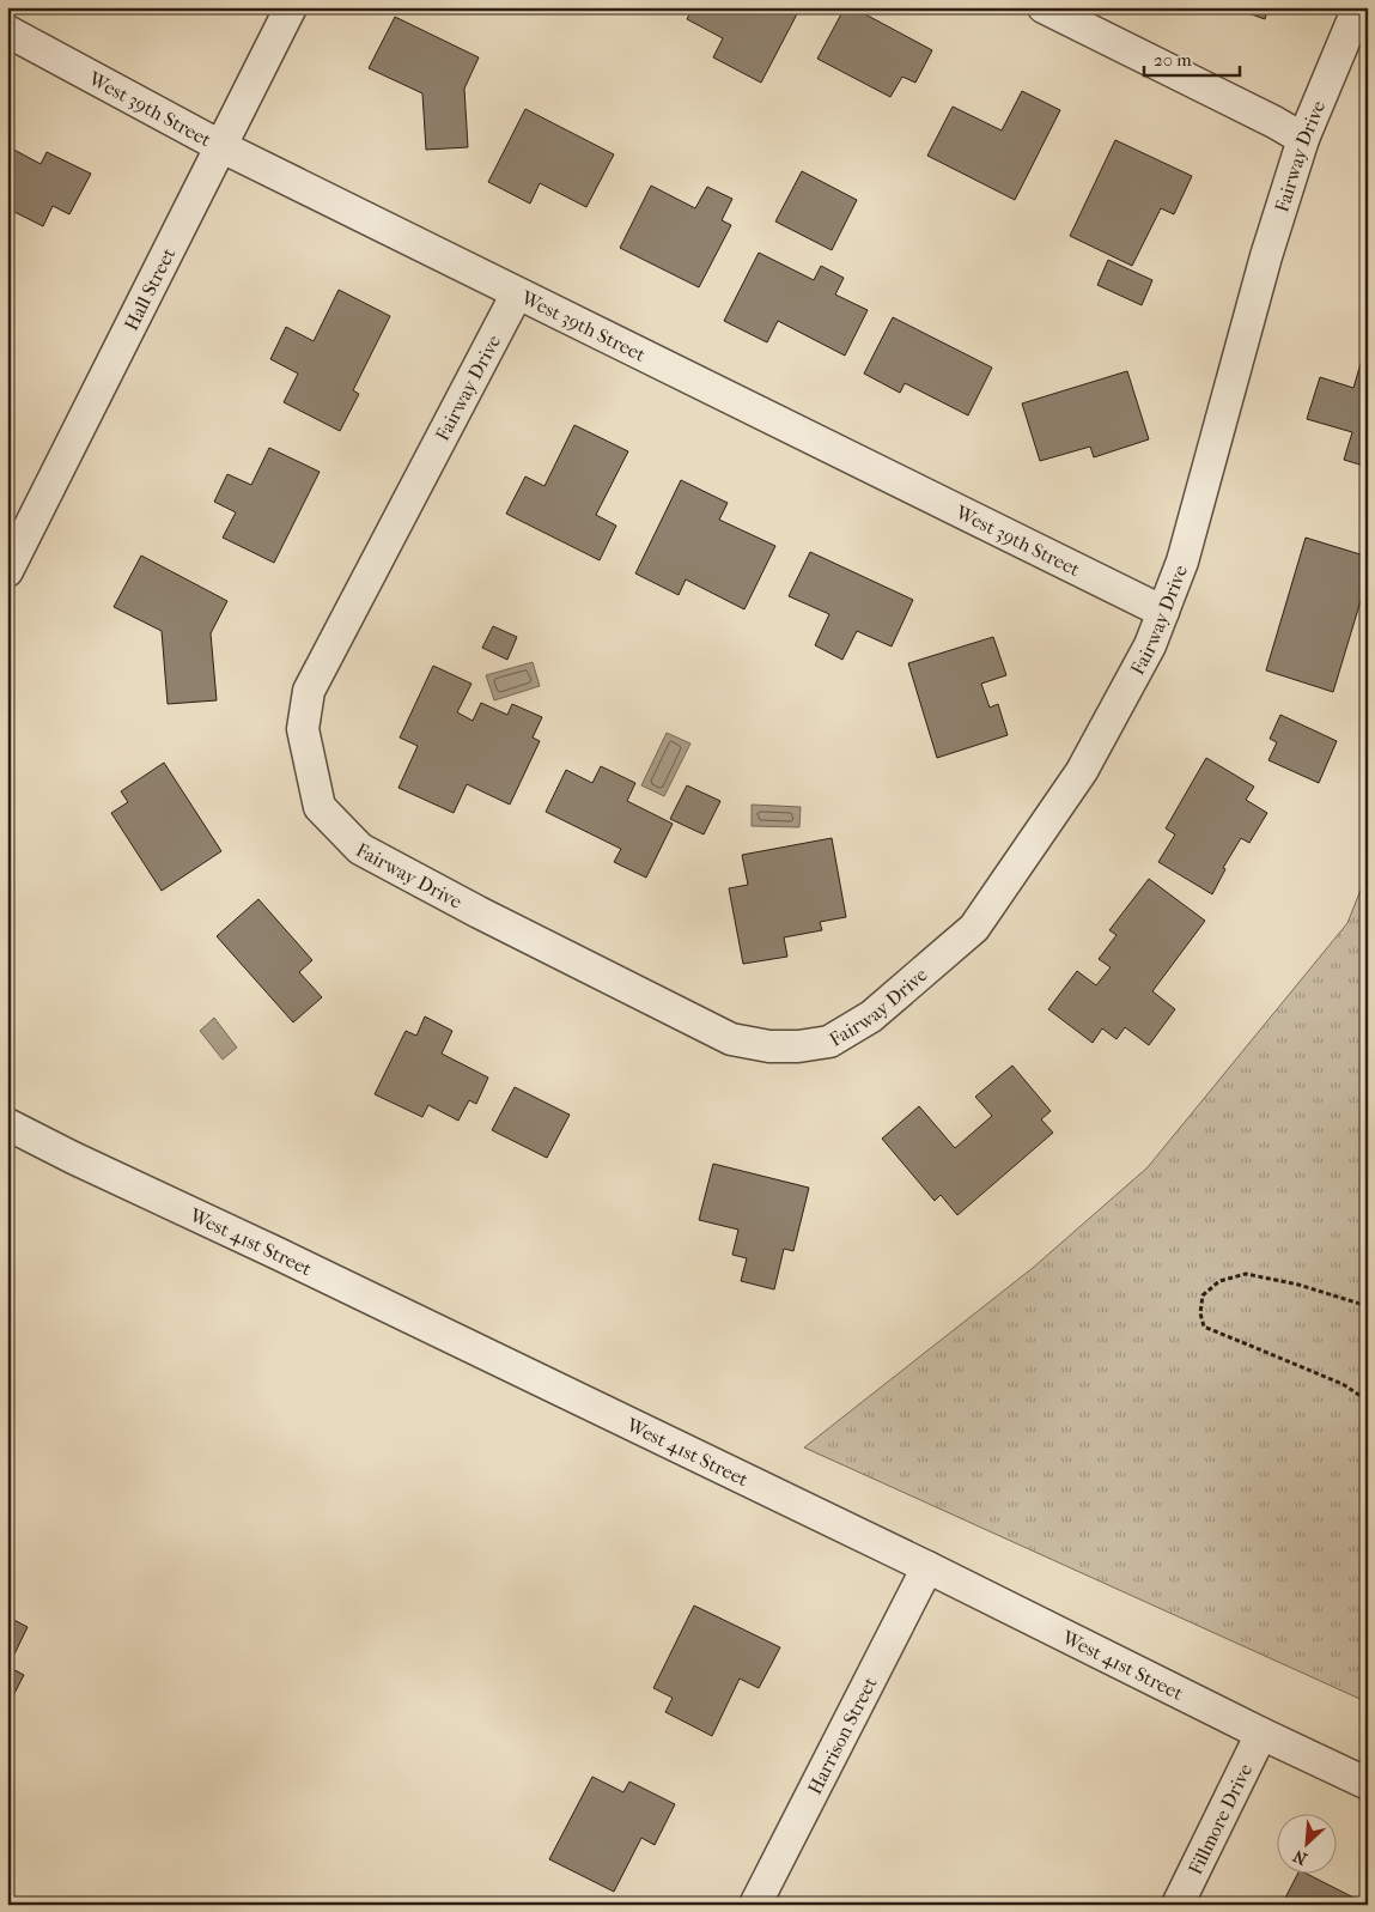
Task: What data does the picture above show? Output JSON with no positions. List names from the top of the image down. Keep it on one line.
{"streets":{"street":["West 39th Street","Fairway Drive","Hall Street","West 41st Street","Harrison Street","Fillmore Drive"]},"crossings":[["West 39th Street","Fairway Drive"],["West 39th Street","Hall Street"],["West 41st Street","Harrison Street"],["West 41st Street","Fillmore Drive"]],"scale_bar":"20 m","north":"bottom left"}
